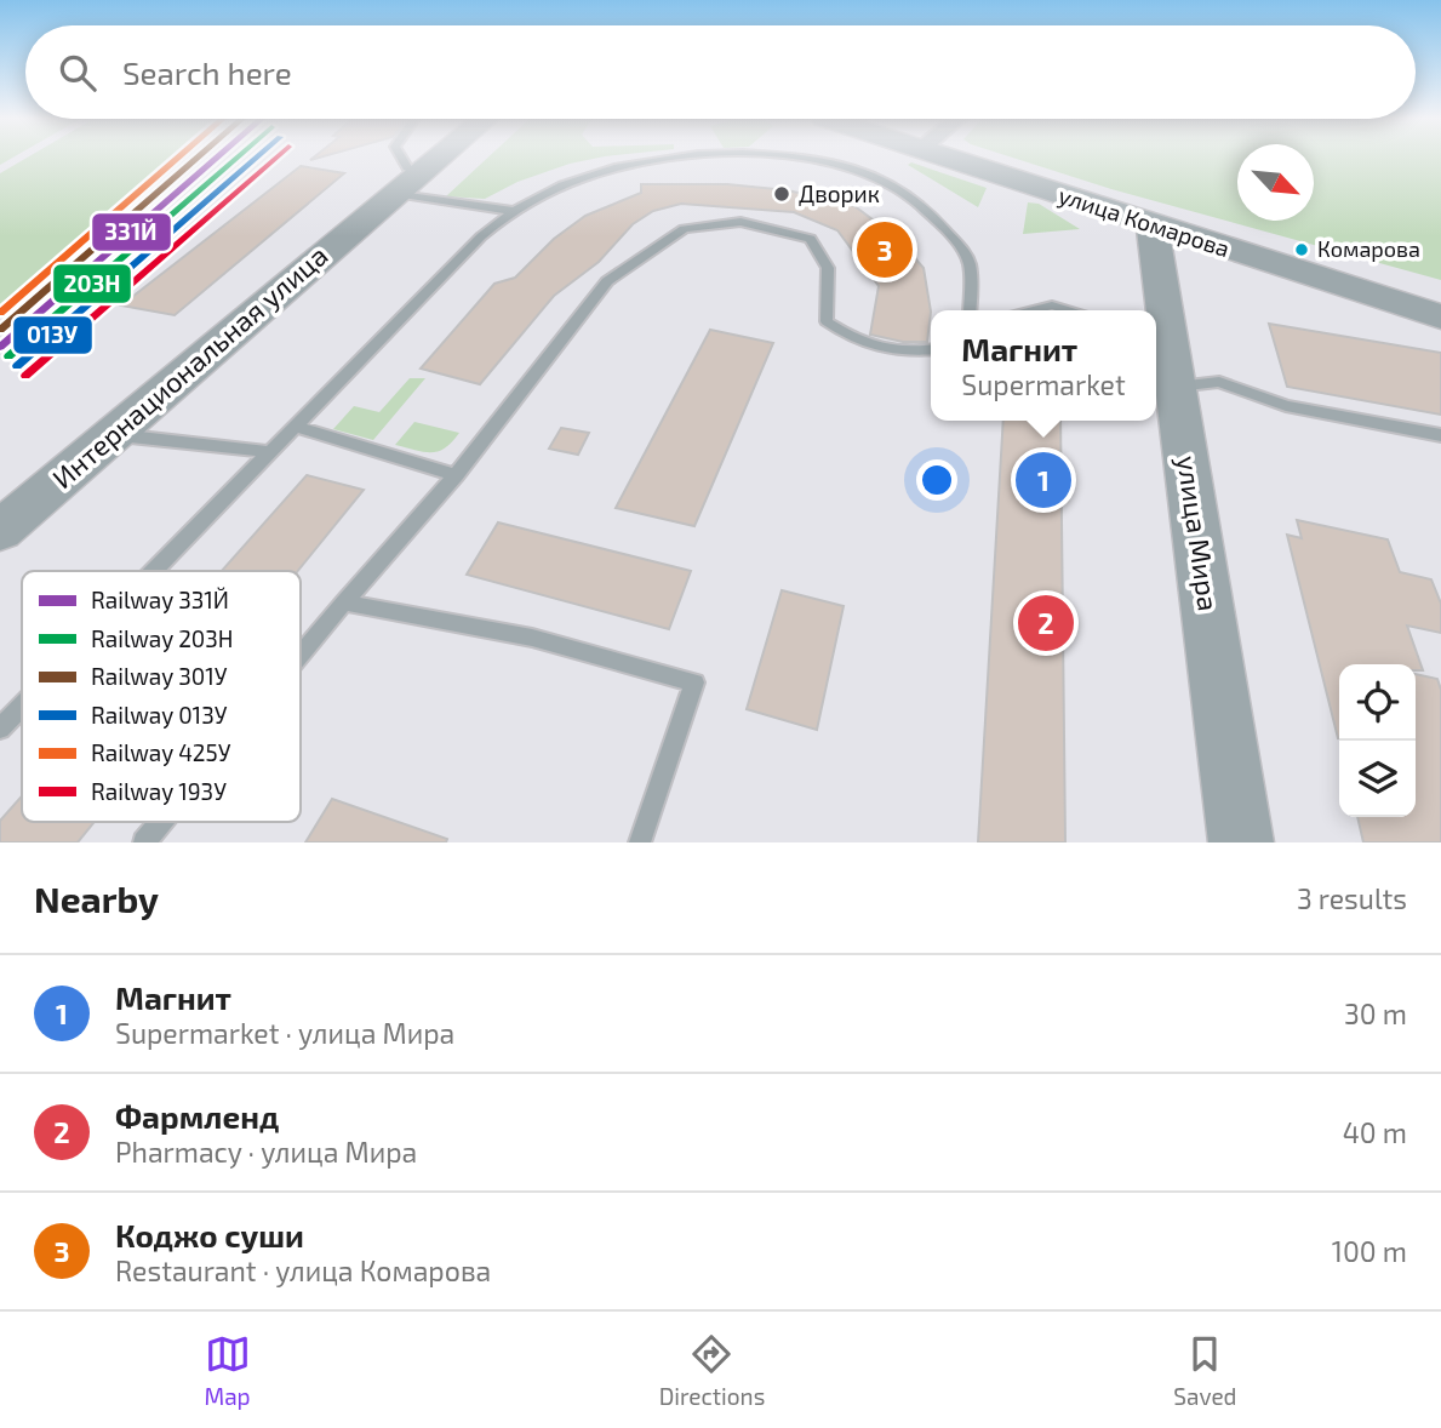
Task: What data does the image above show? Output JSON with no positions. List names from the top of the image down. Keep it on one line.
{"streets":{"main road":["улица Комарова","Интернациональная улица","улица Мира"]},"crossings":[["улица Комарова","улица Мира"]],"places":["Дворик","Комарова"],"lines":["rail line 331Й","rail line 203Н","rail line 301У","rail line 013У","rail line 425У","rail line 193У"],"legend":["Railway 331Й","Railway 203Н","Railway 301У","Railway 013У","Railway 425У","Railway 193У"],"north":"bottom right","page":{"search":"Search here","pins":["3","1","2"],"popup":["Магнит","Supermarket"],"heading":["Nearby","3 results"],"list":[{"mark":"1","name":"Магнит","note":"Supermarket · улица Мира","value":"30 m"},{"mark":"2","name":"Фармленд","note":"Pharmacy · улица Мира","value":"40 m"},{"mark":"3","name":"Коджо суши","note":"Restaurant · улица Комарова","value":"100 m"}],"nav":["Map","Directions","Saved"]}}
